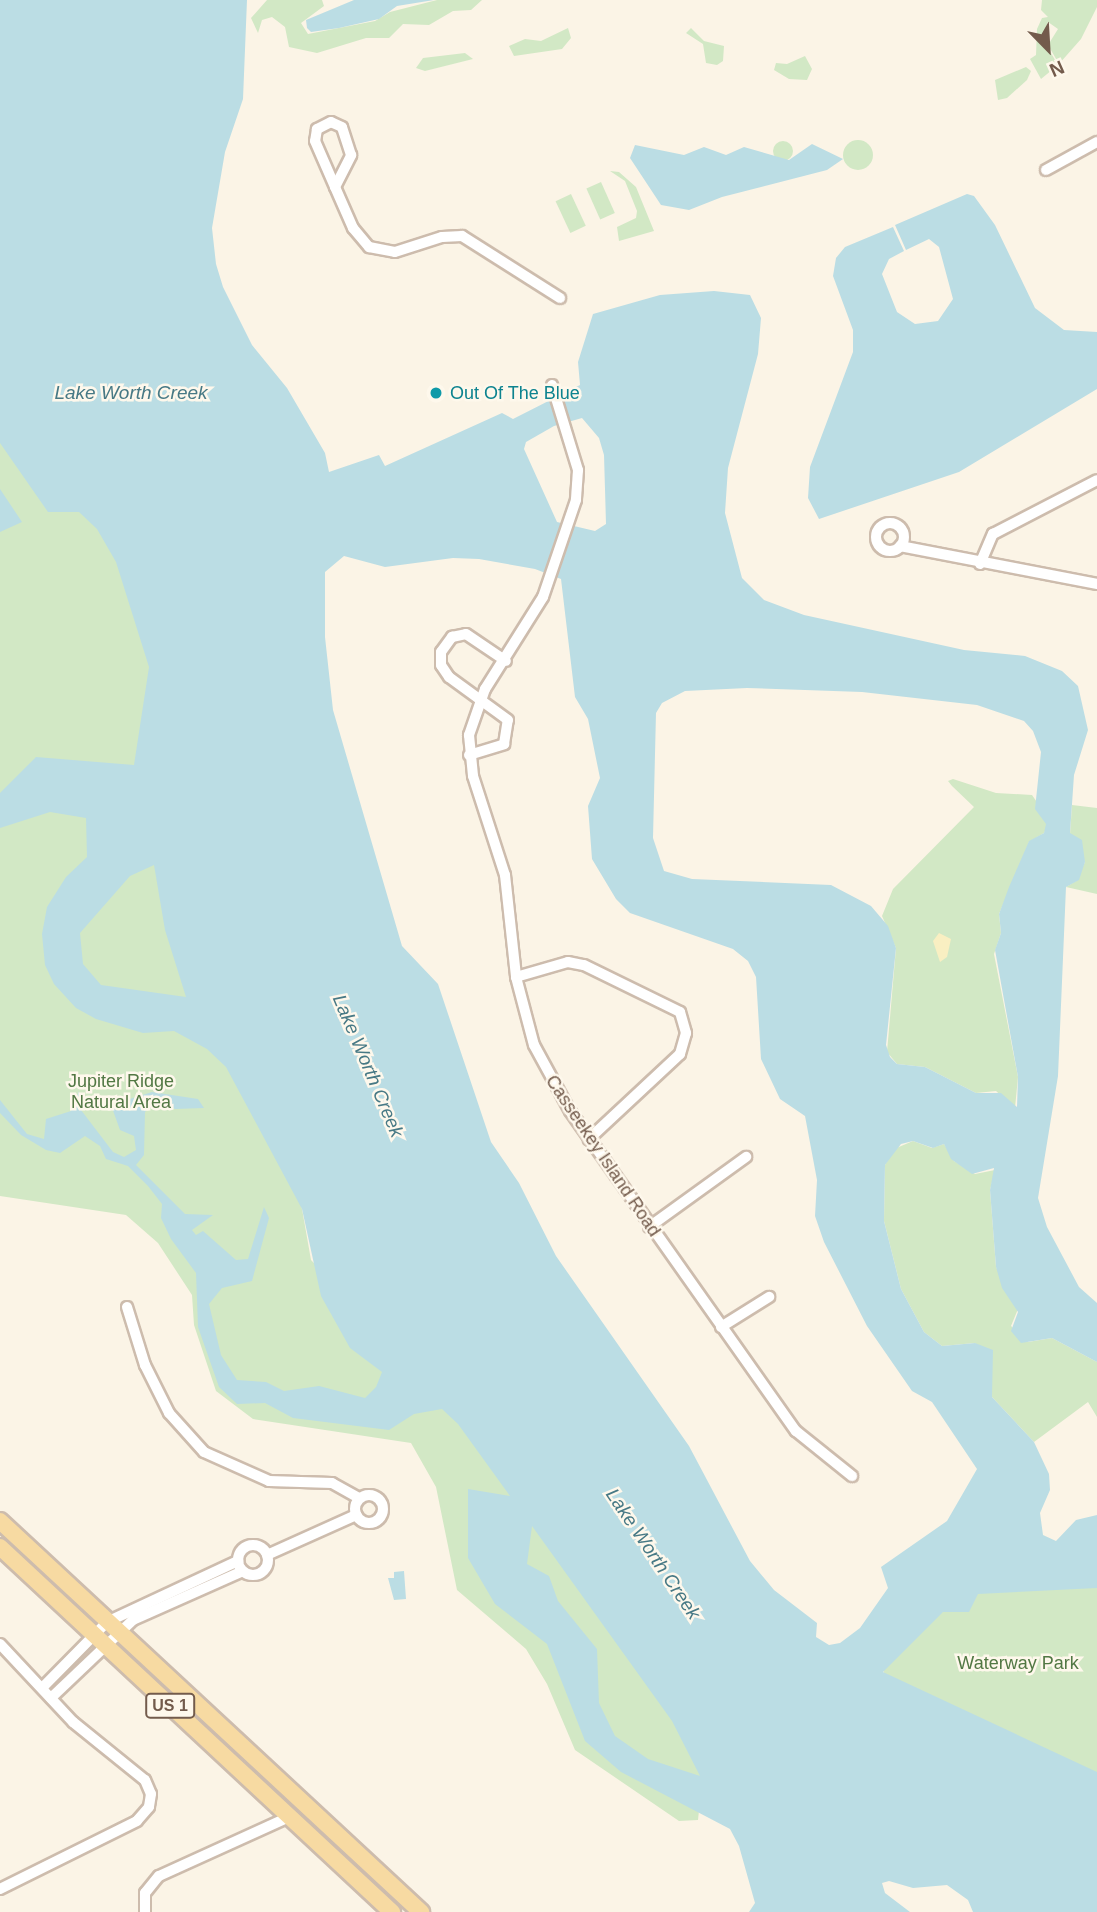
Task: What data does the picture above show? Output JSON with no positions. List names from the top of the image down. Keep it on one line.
{"streets":{"main road":["US 1"],"street":["Casseekey Island Road"]},"water":["Lake Worth Creek"],"parks":["Jupiter Ridge Natural Area","Waterway Park"],"places":["Out Of The Blue"],"north":"bottom right"}
